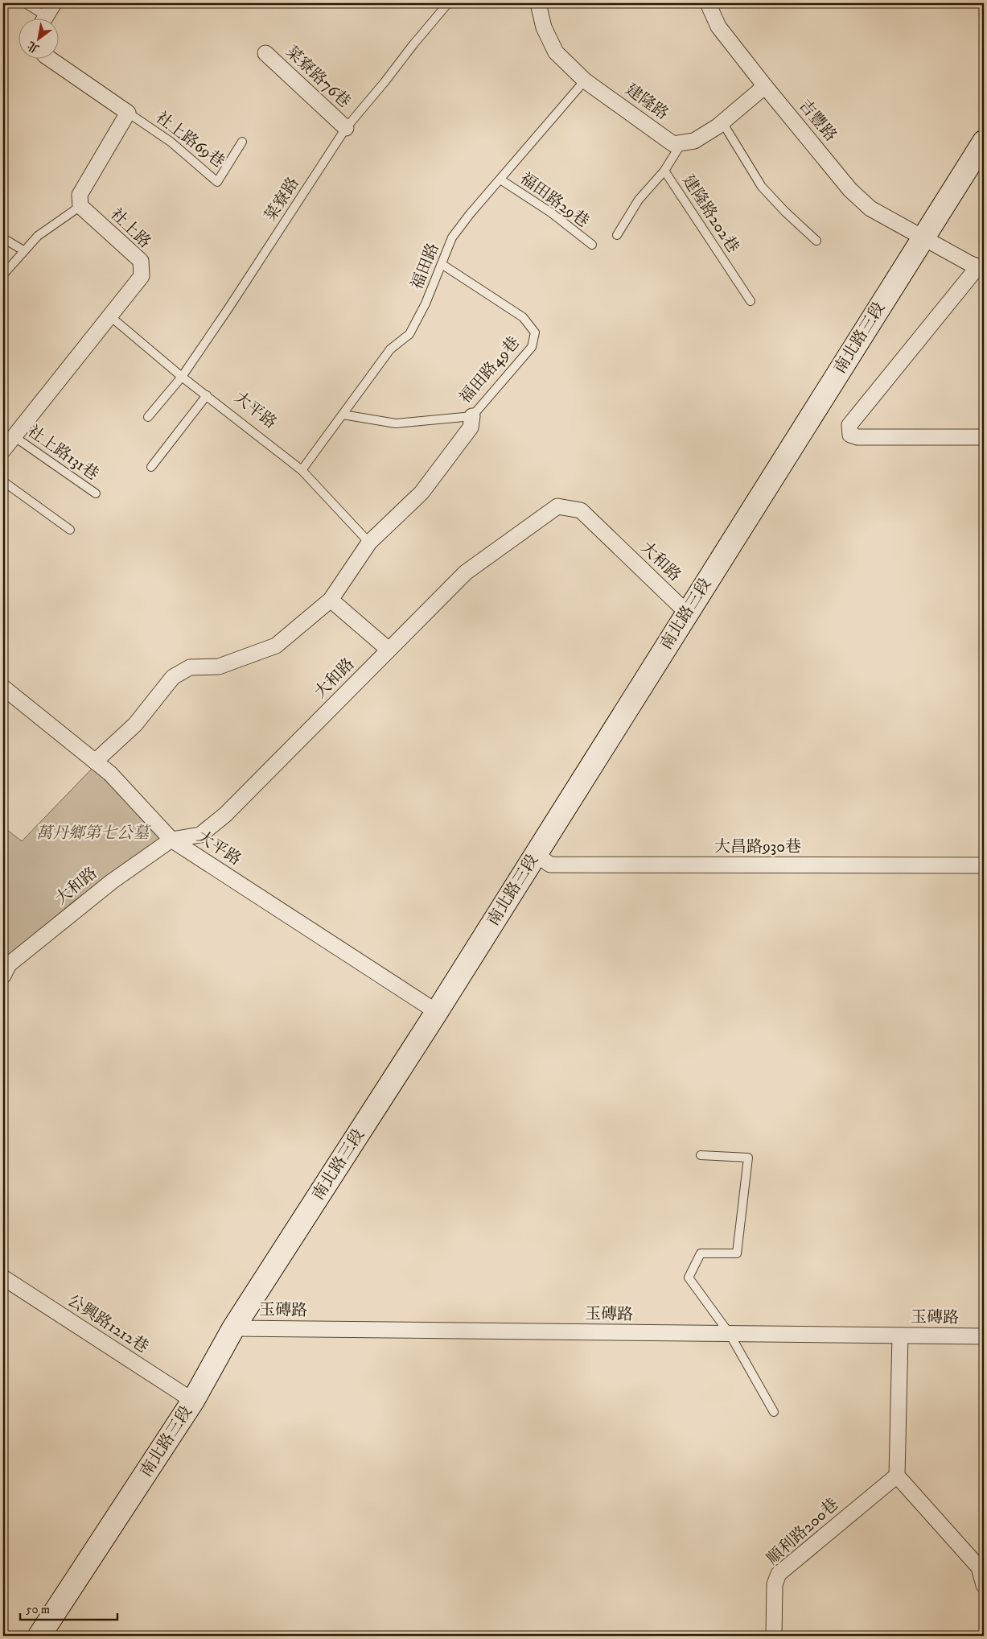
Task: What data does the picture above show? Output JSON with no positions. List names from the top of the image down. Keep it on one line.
{"streets":{"street":["菜寮路76巷","建隆路","吉豐路","社上路","南北路三段","大平路","大和路","大昌路930巷","玉磚路","公興路1212巷","順利路200巷"],"lane":["社上路69巷","菜寮路","福田路29巷","建隆路202巷","福田路","福田路49巷","社上路131巷"]},"crossings":[["菜寮路76巷","菜寮路"],["建隆路","建隆路202巷"],["建隆路","福田路"],["吉豐路","南北路三段"],["菜寮路","大平路"],["福田路29巷","福田路"],["社上路","大平路"],["社上路","社上路131巷"],["福田路","福田路49巷"],["福田路","大平路"],["南北路三段","大平路"],["南北路三段","大和路"],["南北路三段","大昌路930巷"],["南北路三段","玉磚路"],["南北路三段","公興路1212巷"],["大平路","大和路"]],"parks":["萬丹鄉第七公墓"],"scale_bar":"50 m","north":"bottom left"}
